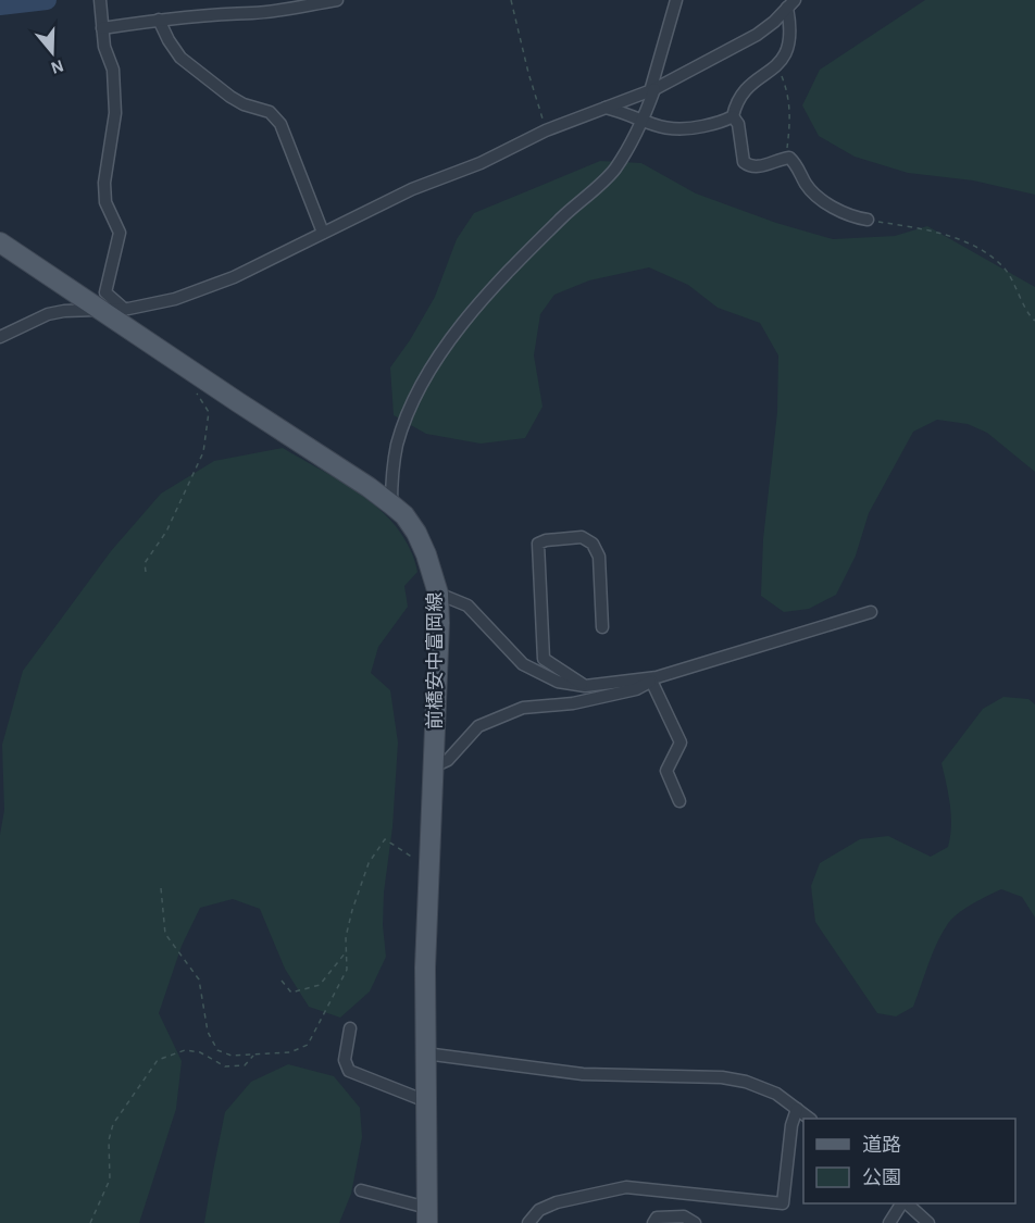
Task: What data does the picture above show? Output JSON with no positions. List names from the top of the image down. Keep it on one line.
{"streets":{"main road":["前橋安中富岡線"]},"legend":["道路","公園"],"north":"bottom"}
